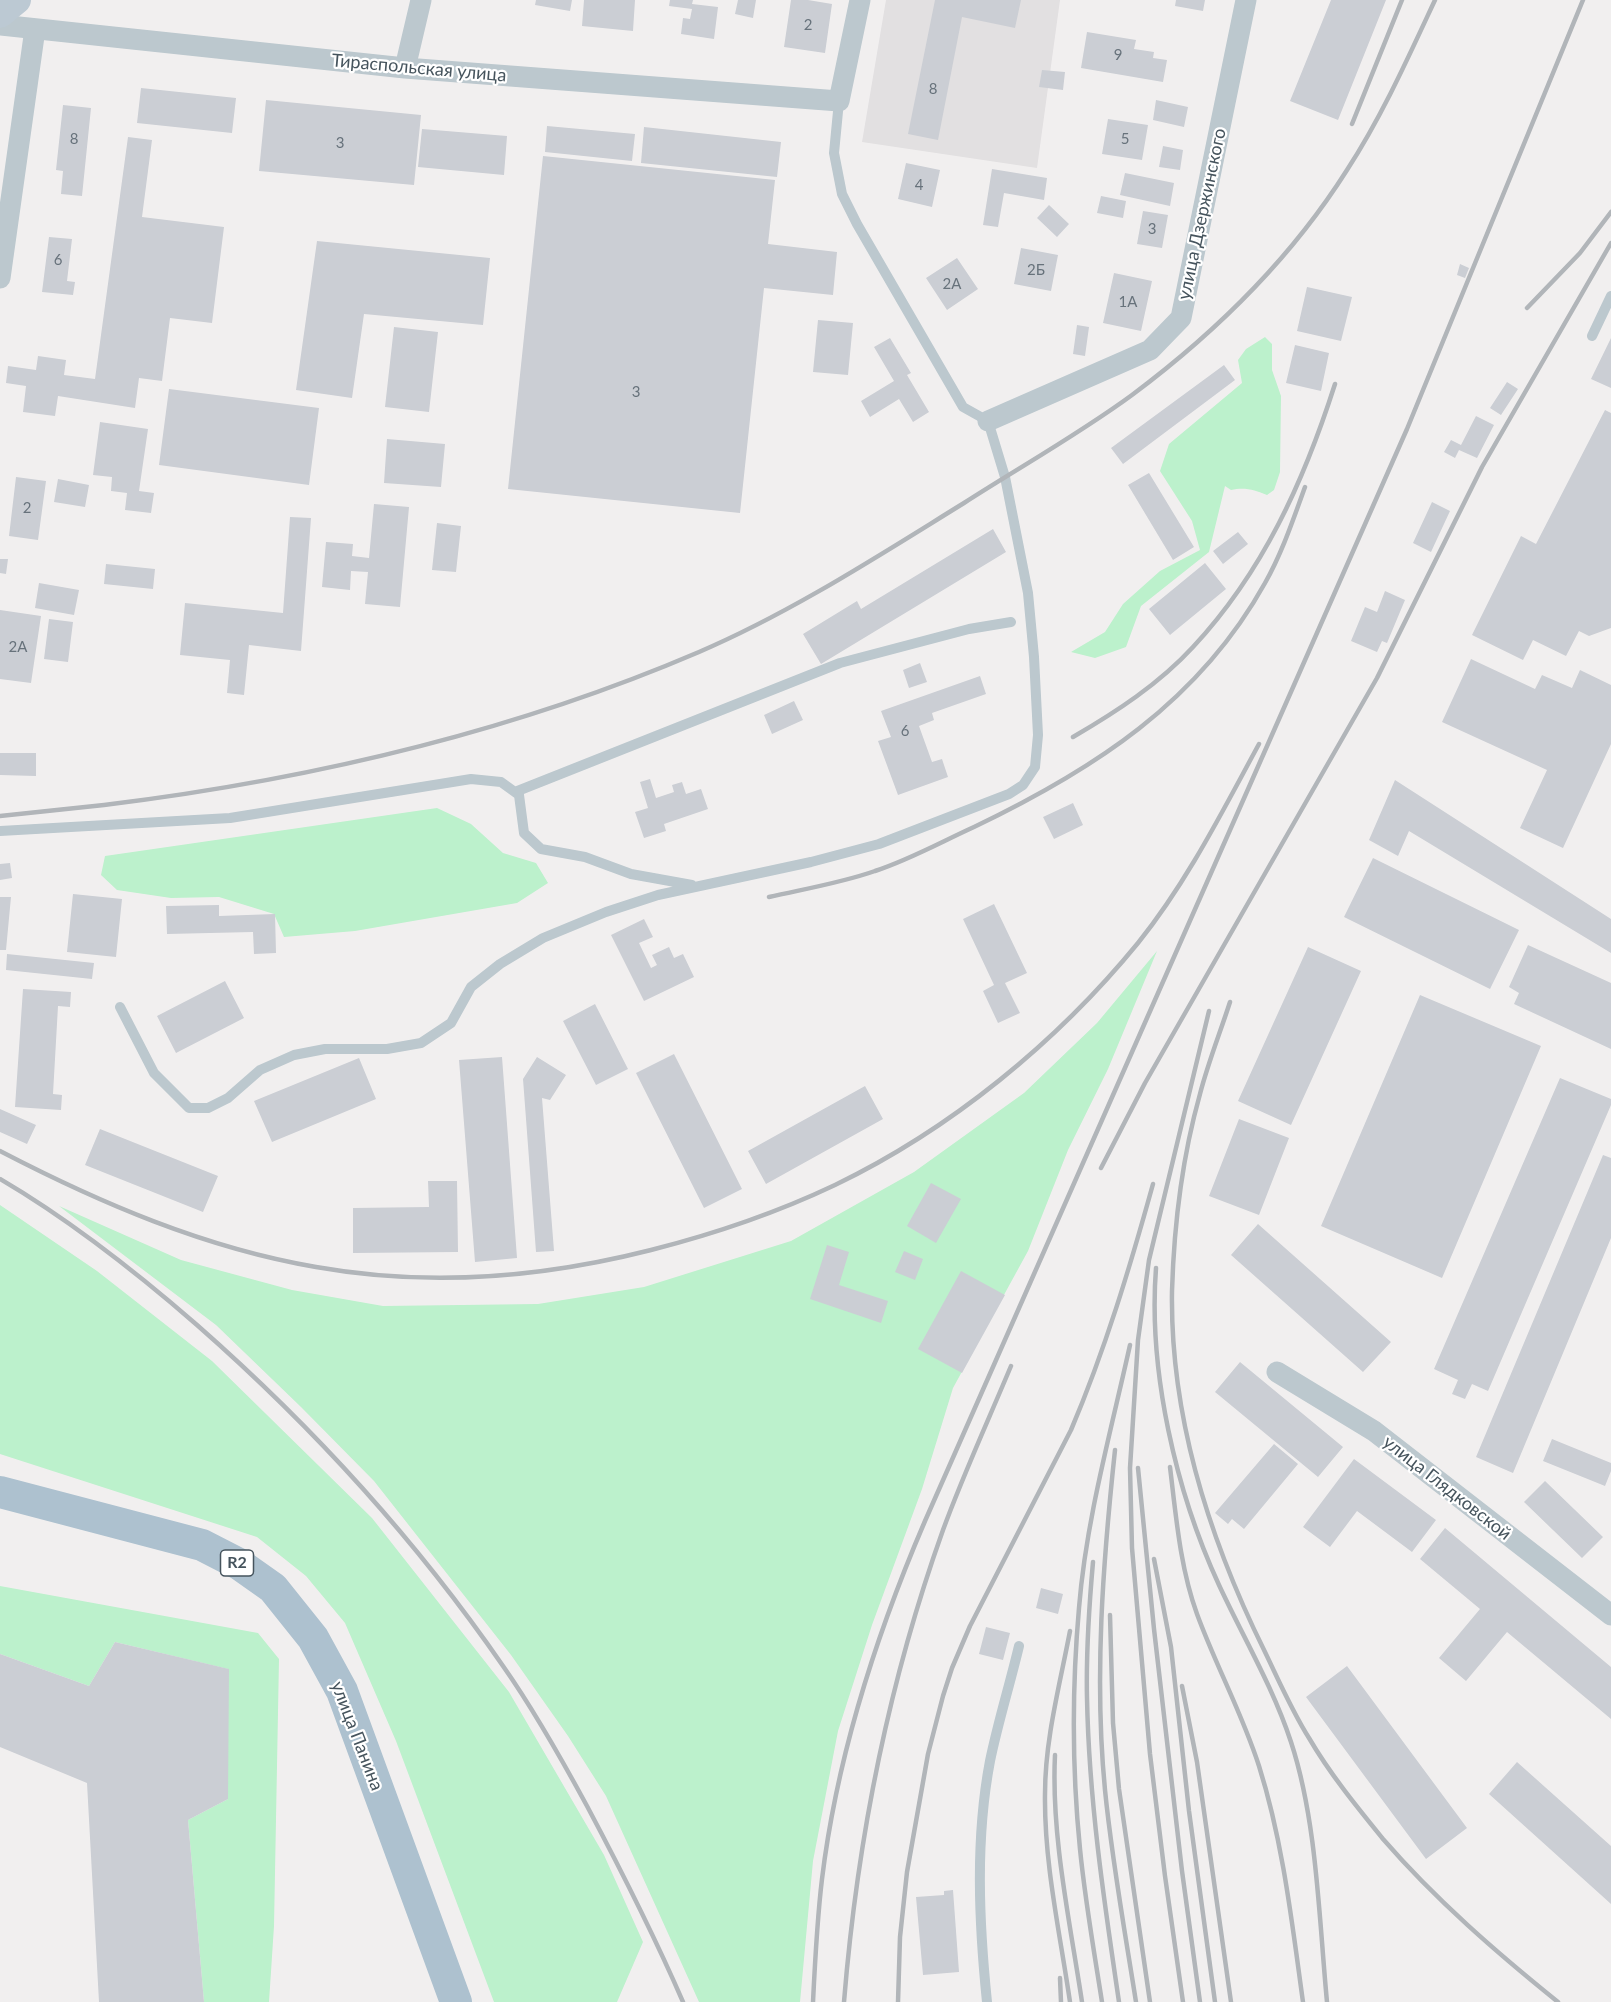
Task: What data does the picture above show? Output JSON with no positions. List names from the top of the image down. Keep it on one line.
{"streets":{"main road":["R2","улица Панина"],"street":["Тираспольская улица","улица Дзержинского","улица Глядковской"]},"house_numbers":["2","9","8","8","5","3","4","3","6","2Б","2А","1А","3","2","2А","6"]}
